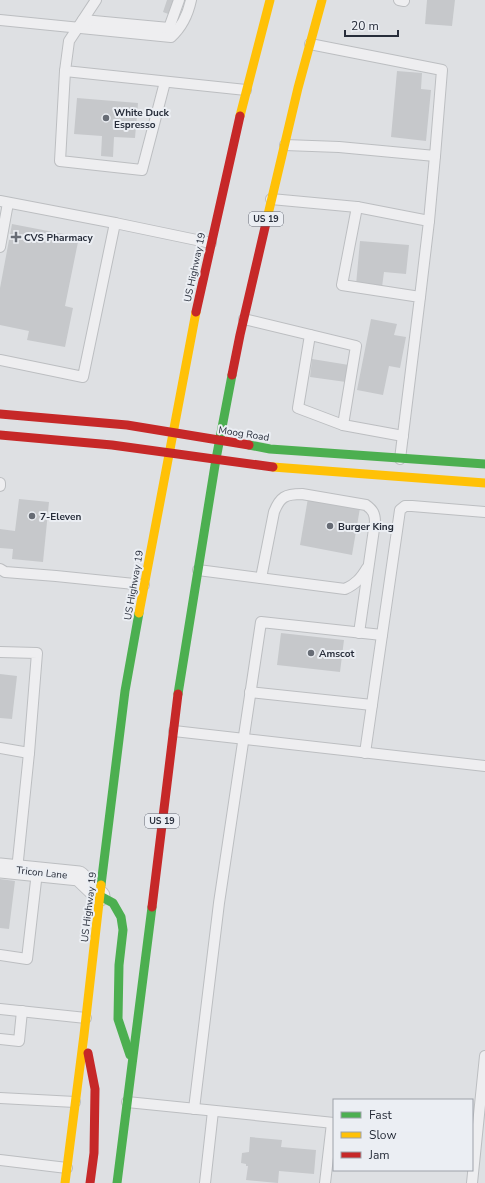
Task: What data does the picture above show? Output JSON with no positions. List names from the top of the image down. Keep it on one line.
{"streets":{"main road":["US 19","US Highway 19","Moog Road"],"street":["Tricon Lane"]},"crossings":[["US 19","Moog Road"],["US Highway 19","Moog Road"],["US Highway 19","Tricon Lane"]],"places":{"other":["White Duck Espresso","7-Eleven","Burger King","Amscot"],"health":["CVS Pharmacy"]},"legend":["Fast","Slow","Jam"],"scale_bar":"20 m"}
